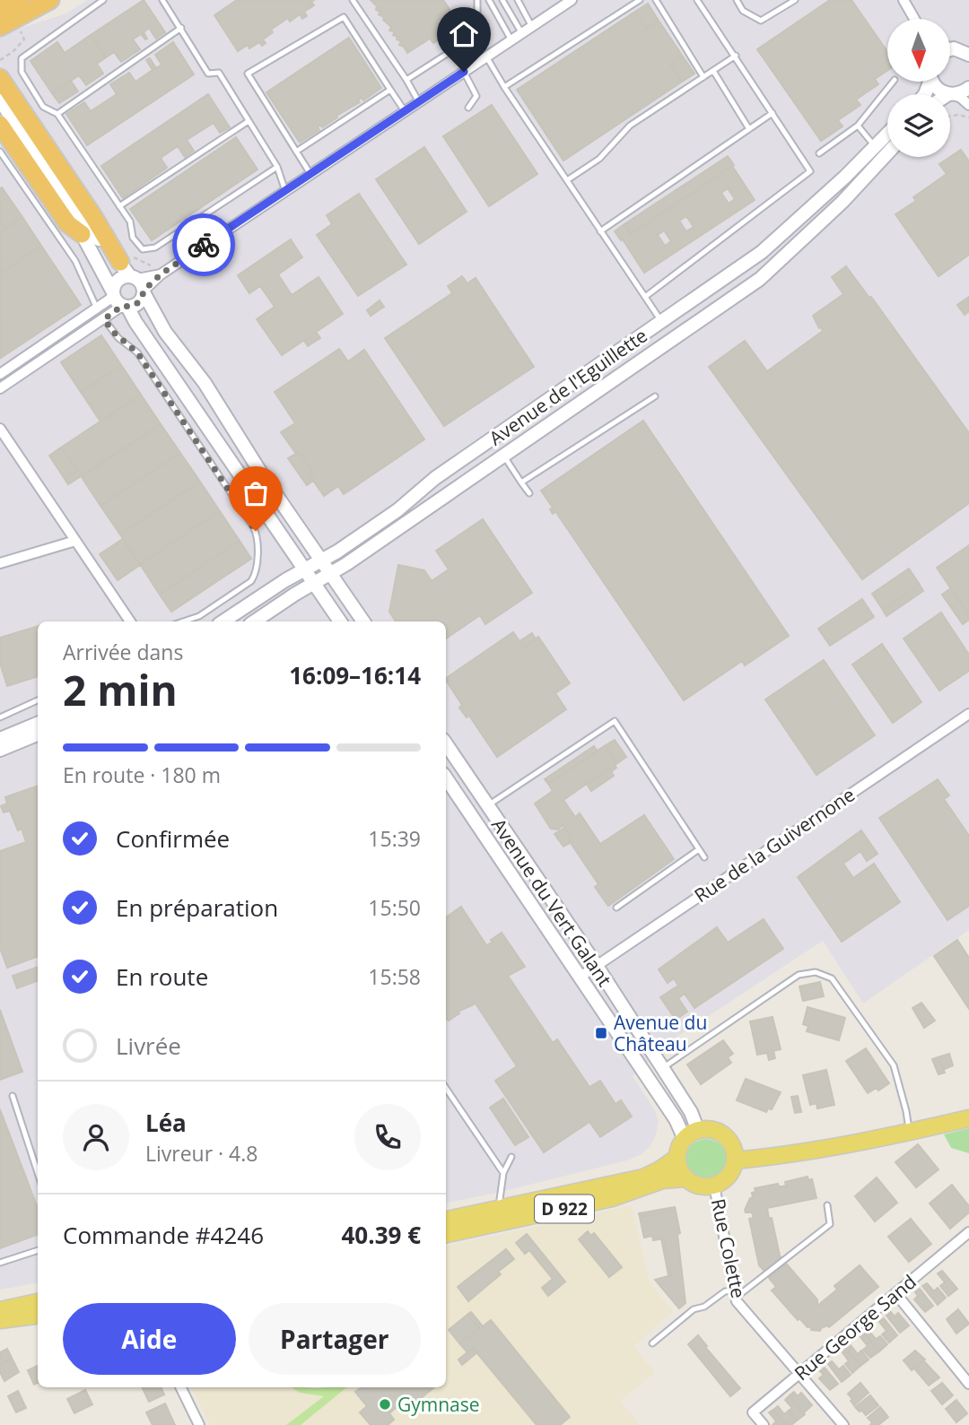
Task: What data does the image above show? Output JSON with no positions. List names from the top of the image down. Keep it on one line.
{"streets":{"main road":["D 922"],"street":["Avenue de l'Eguillette","Rue de la Guivernone","Avenue du Vert Galant","Rue Colette","Rue George Sand"]},"crossings":[["Rue de la Guivernone","Avenue du Vert Galant"],["Avenue du Vert Galant","D 922"],["Avenue du Vert Galant","Rue Colette"],["D 922","Rue Colette"],["Rue Colette","Rue George Sand"]],"places":{"transit":["Avenue du Château"],"other":["Gymnase"]},"north":"bottom","page":{"heading":["2 min","Arrivée dans","16:09–16:14"],"panel":["Léa","Livreur · 4.8","Commande #4246","40.39 €"],"bar":"En route · 180 m","list":[["Confirmée","15:39"],["En préparation","15:50"],["En route","15:58"],"Livrée"],"buttons":["Aide","Partager"]}}
